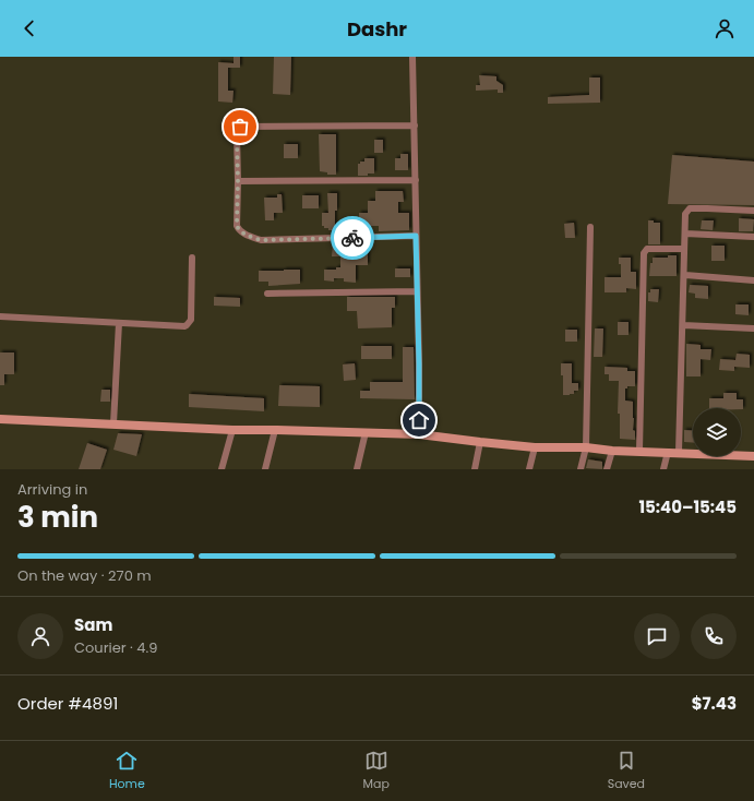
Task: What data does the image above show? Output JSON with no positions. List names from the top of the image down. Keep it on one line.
{"page":{"header":"Dashr","heading":["3 min","Arriving in","15:40–15:45"],"panel":["Sam","Courier · 4.9","Order #4891","$7.43"],"bar":"On the way · 270 m","tabs":["Home","Map","Saved"]}}
